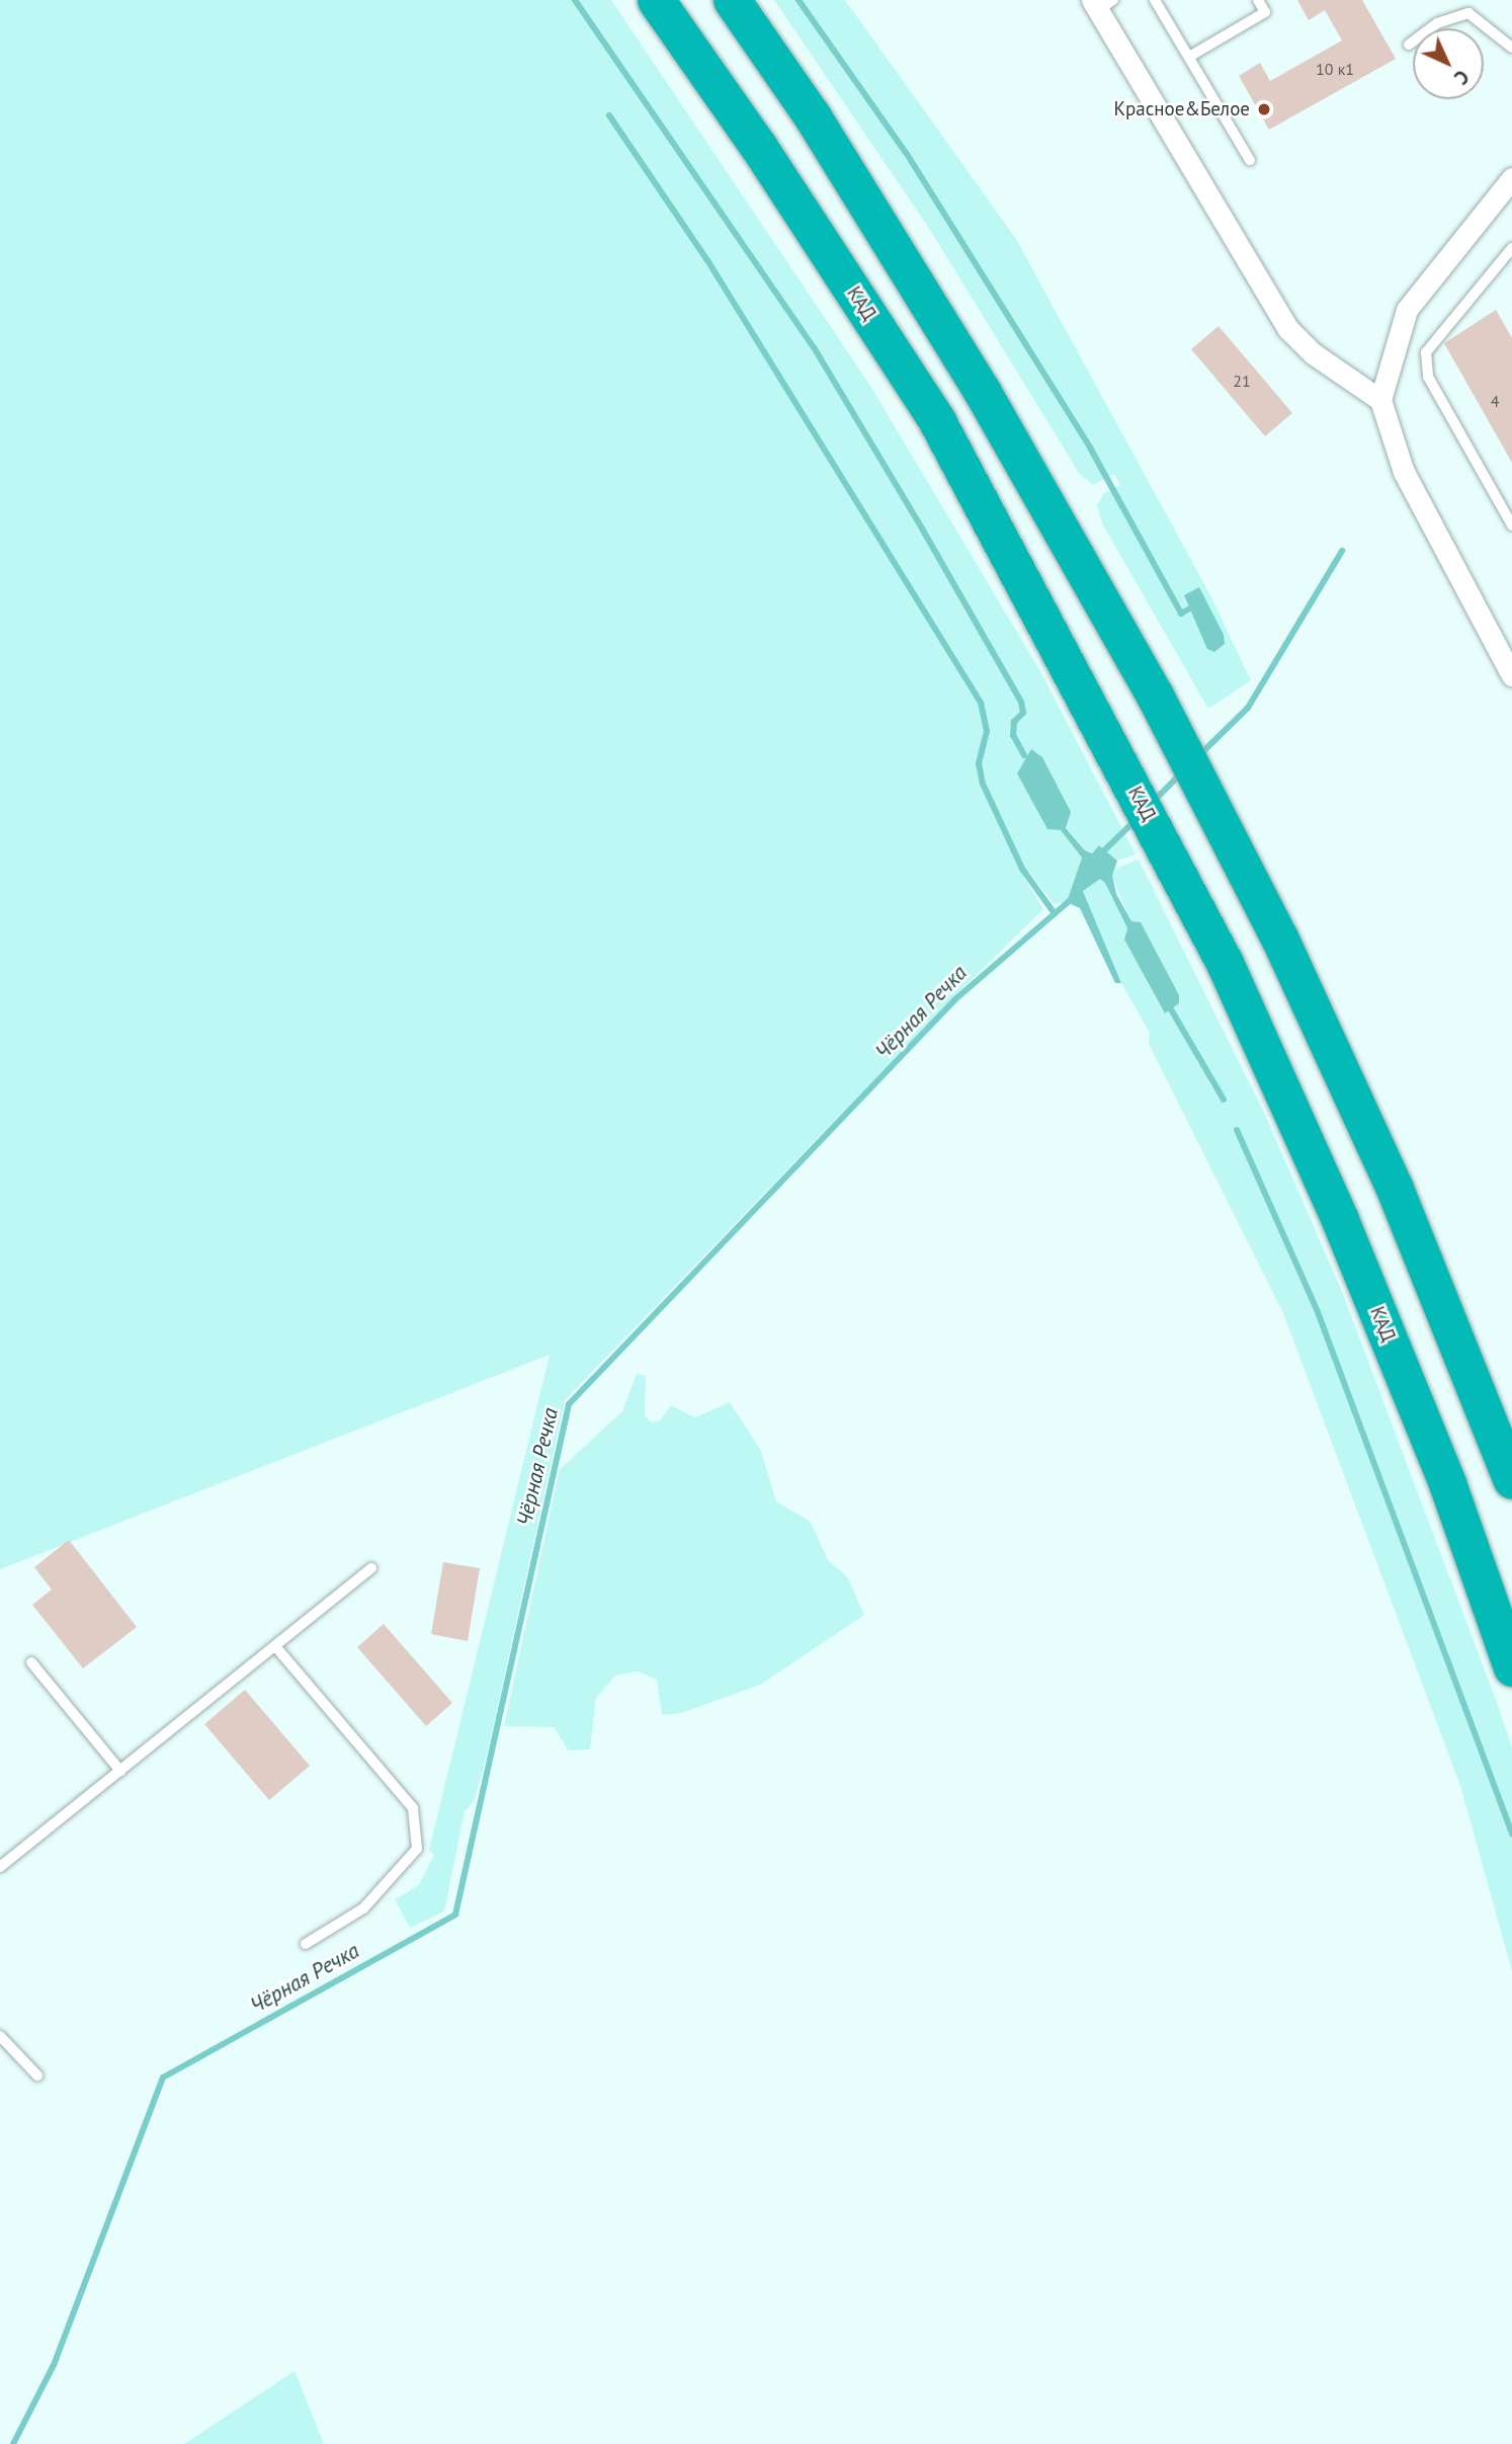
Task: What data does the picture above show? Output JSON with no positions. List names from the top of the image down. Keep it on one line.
{"streets":{"highway":["КАД"]},"water":["Чёрная Речка"],"places":["Красное&Белое"],"house_numbers":["10 к1","21","4"],"north":"bottom right"}
